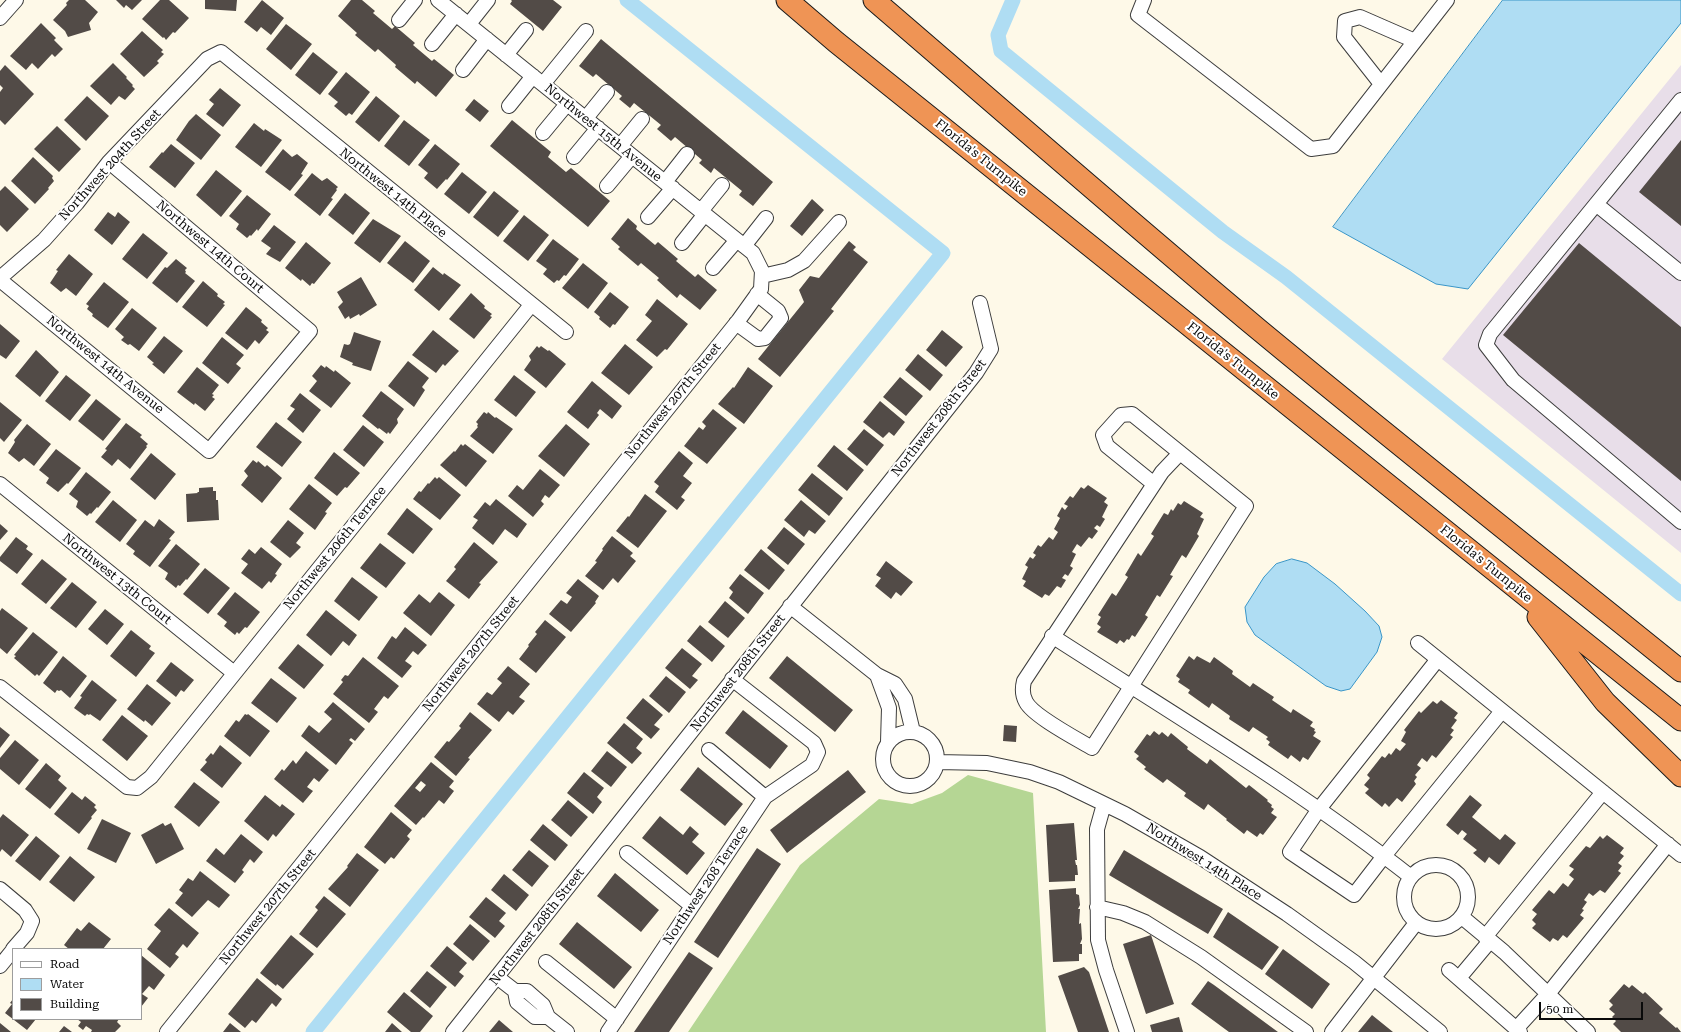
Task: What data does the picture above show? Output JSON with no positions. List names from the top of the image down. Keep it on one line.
{"streets":{"highway":["Florida's Turnpike"],"street":["Northwest 15th Avenue","Northwest 204th Street","Northwest 14th Place","Northwest 14th Court","Northwest 14th Avenue","Northwest 207th Street","Northwest 208th Street","Northwest 206th Terrace","Northwest 13th Court","Northwest 208 Terrace"]},"crossings":[["Northwest 15th Avenue","Northwest 207th Street"],["Northwest 204th Street","Northwest 14th Place"],["Northwest 204th Street","Northwest 14th Court"],["Northwest 204th Street","Northwest 14th Avenue"],["Northwest 14th Place","Northwest 206th Terrace"],["Northwest 14th Court","Northwest 14th Avenue"],["Northwest 208th Street","Northwest 208 Terrace"],["Northwest 206th Terrace","Northwest 13th Court"]],"legend":["Road","Water","Building"],"scale_bar":"50 m"}
